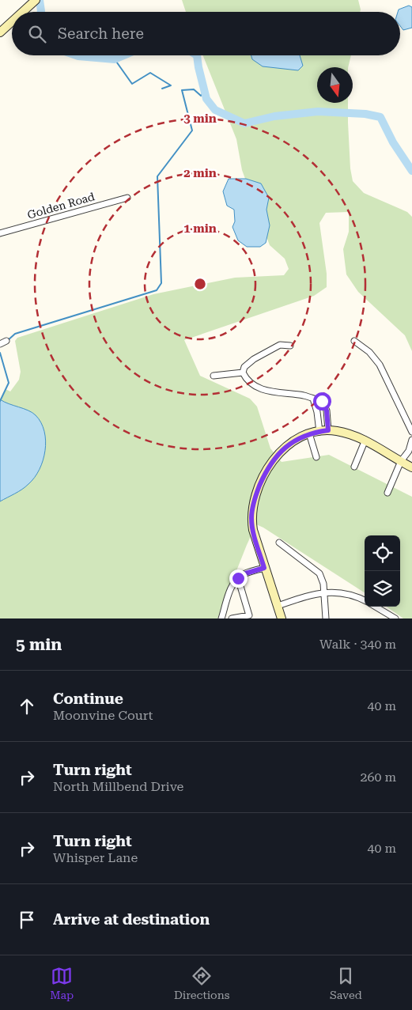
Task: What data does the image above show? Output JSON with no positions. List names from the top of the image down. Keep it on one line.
{"streets":{"street":["Golden Road"]},"north":"bottom","page":{"search":"Search here","heading":["5 min","Walk · 340 m"],"list":[["Continue","Moonvine Court","40 m"],["Turn right","North Millbend Drive","260 m"],["Turn right","Whisper Lane","40 m"],"Arrive at destination"],"nav":["Map","Directions","Saved"]},"rings":["3 min","2 min","1 min"]}
